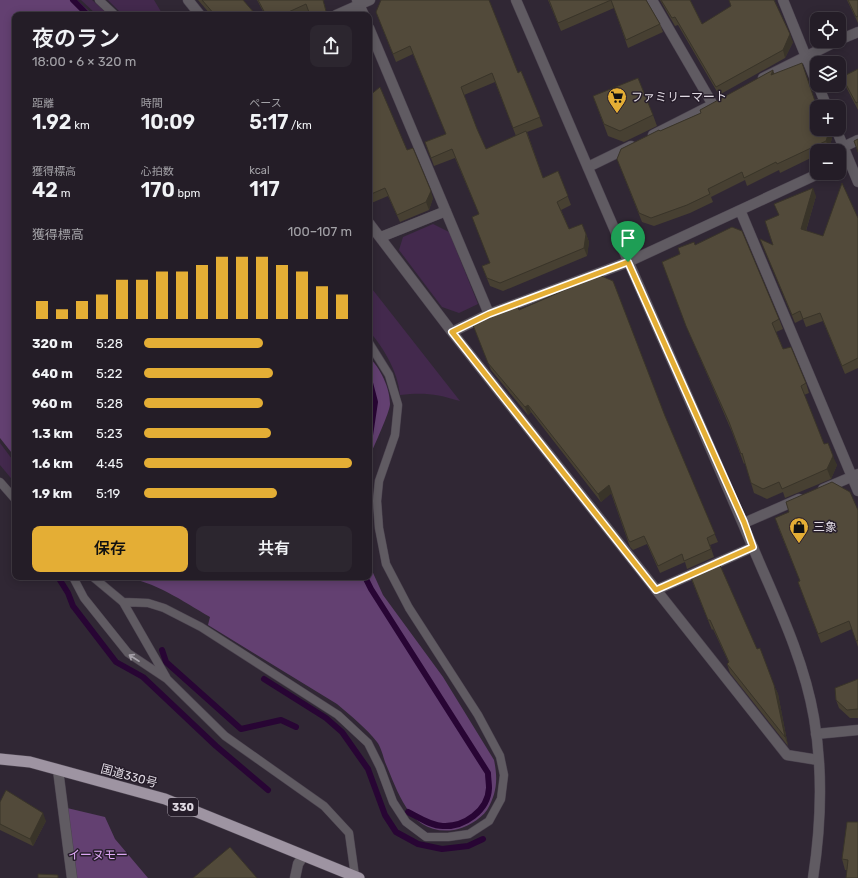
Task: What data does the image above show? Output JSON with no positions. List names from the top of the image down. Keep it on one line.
{"streets":{"highway":["国道330号","330"]},"parks":["イーヌモー"],"places":{"supermarket":["ファミリーマート"],"shop":["三象"]},"page":{"map_buttons":["+","−"],"heading":["夜のラン","18:00 · 6 × 320 m"],"stats":[["距離","1.92 km"],["時間","10:09"],["ペース","5:17 /km"],["獲得標高","42 m"],["心拍数","170 bpm"],["kcal","117"]],"chart":["獲得標高","100–107 m"],"list":[{"name":"320 m","note":"5:28"},{"name":"640 m","note":"5:22"},{"name":"960 m","note":"5:28"},{"name":"1.3 km","note":"5:23"},{"name":"1.6 km","note":"4:45"},{"name":"1.9 km","note":"5:19"}],"buttons":["保存","共有"]}}
